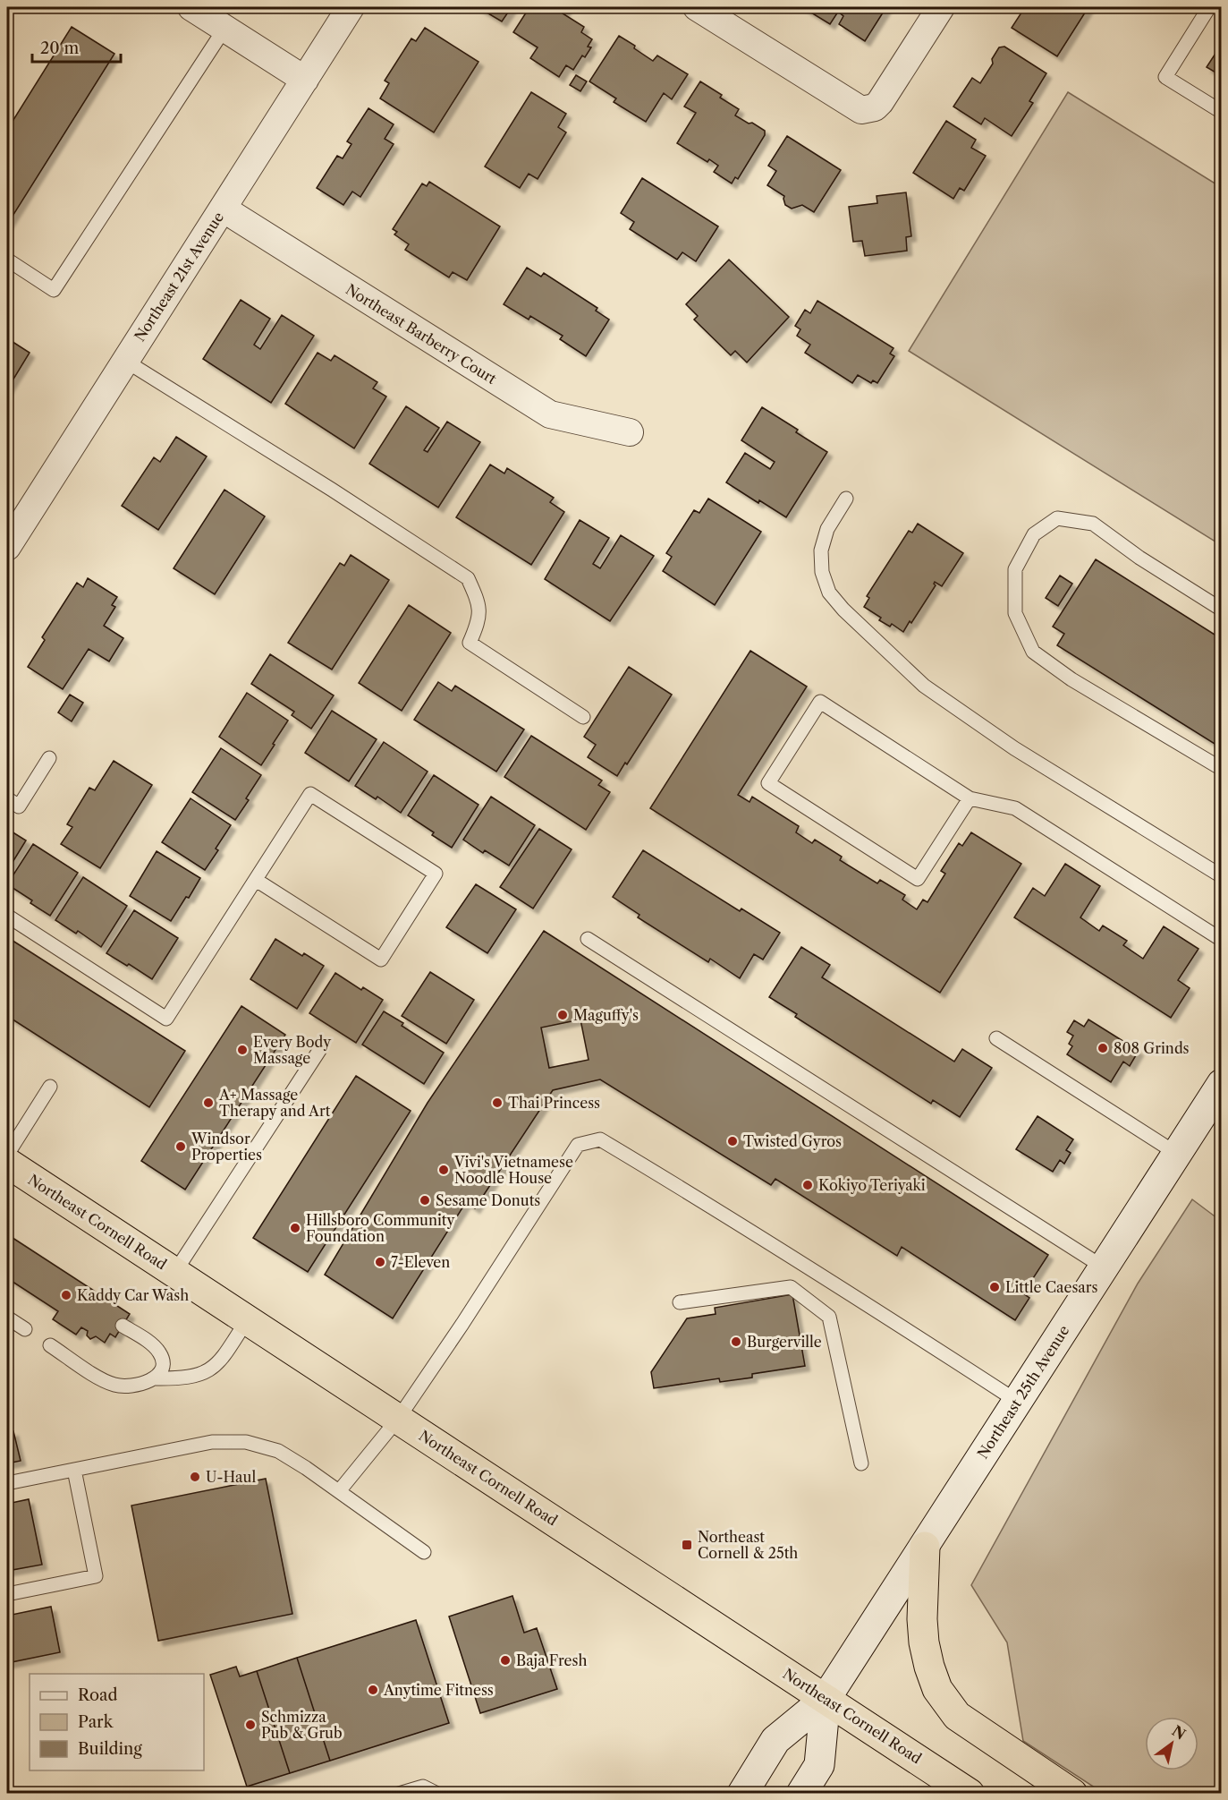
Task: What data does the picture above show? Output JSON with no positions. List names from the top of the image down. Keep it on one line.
{"streets":{"highway":["Northeast Cornell Road"],"main road":["Northeast 25th Avenue"],"street":["Northeast 21st Avenue","Northeast Barberry Court"]},"crossings":[["Northeast 21st Avenue","Northeast Barberry Court"],["Northeast Cornell Road","Northeast 25th Avenue"]],"places":{"other":["Maguffy's","808 Grinds","Every Body Massage","A+ Massage Therapy and Art","Thai Princess","Twisted Gyros","Windsor Properties","Vivi's Vietnamese Noodle House","Kokiyo Teriyaki","Sesame Donuts","Hillsboro Community Foundation","7-Eleven","Little Caesars","Kaddy Car Wash","Burgerville","U-Haul","Baja Fresh","Anytime Fitness","Schmizza Pub & Grub"],"transit":["Northeast Cornell & 25th"]},"legend":["Road","Park","Building"],"scale_bar":"20 m","north":"top right"}
